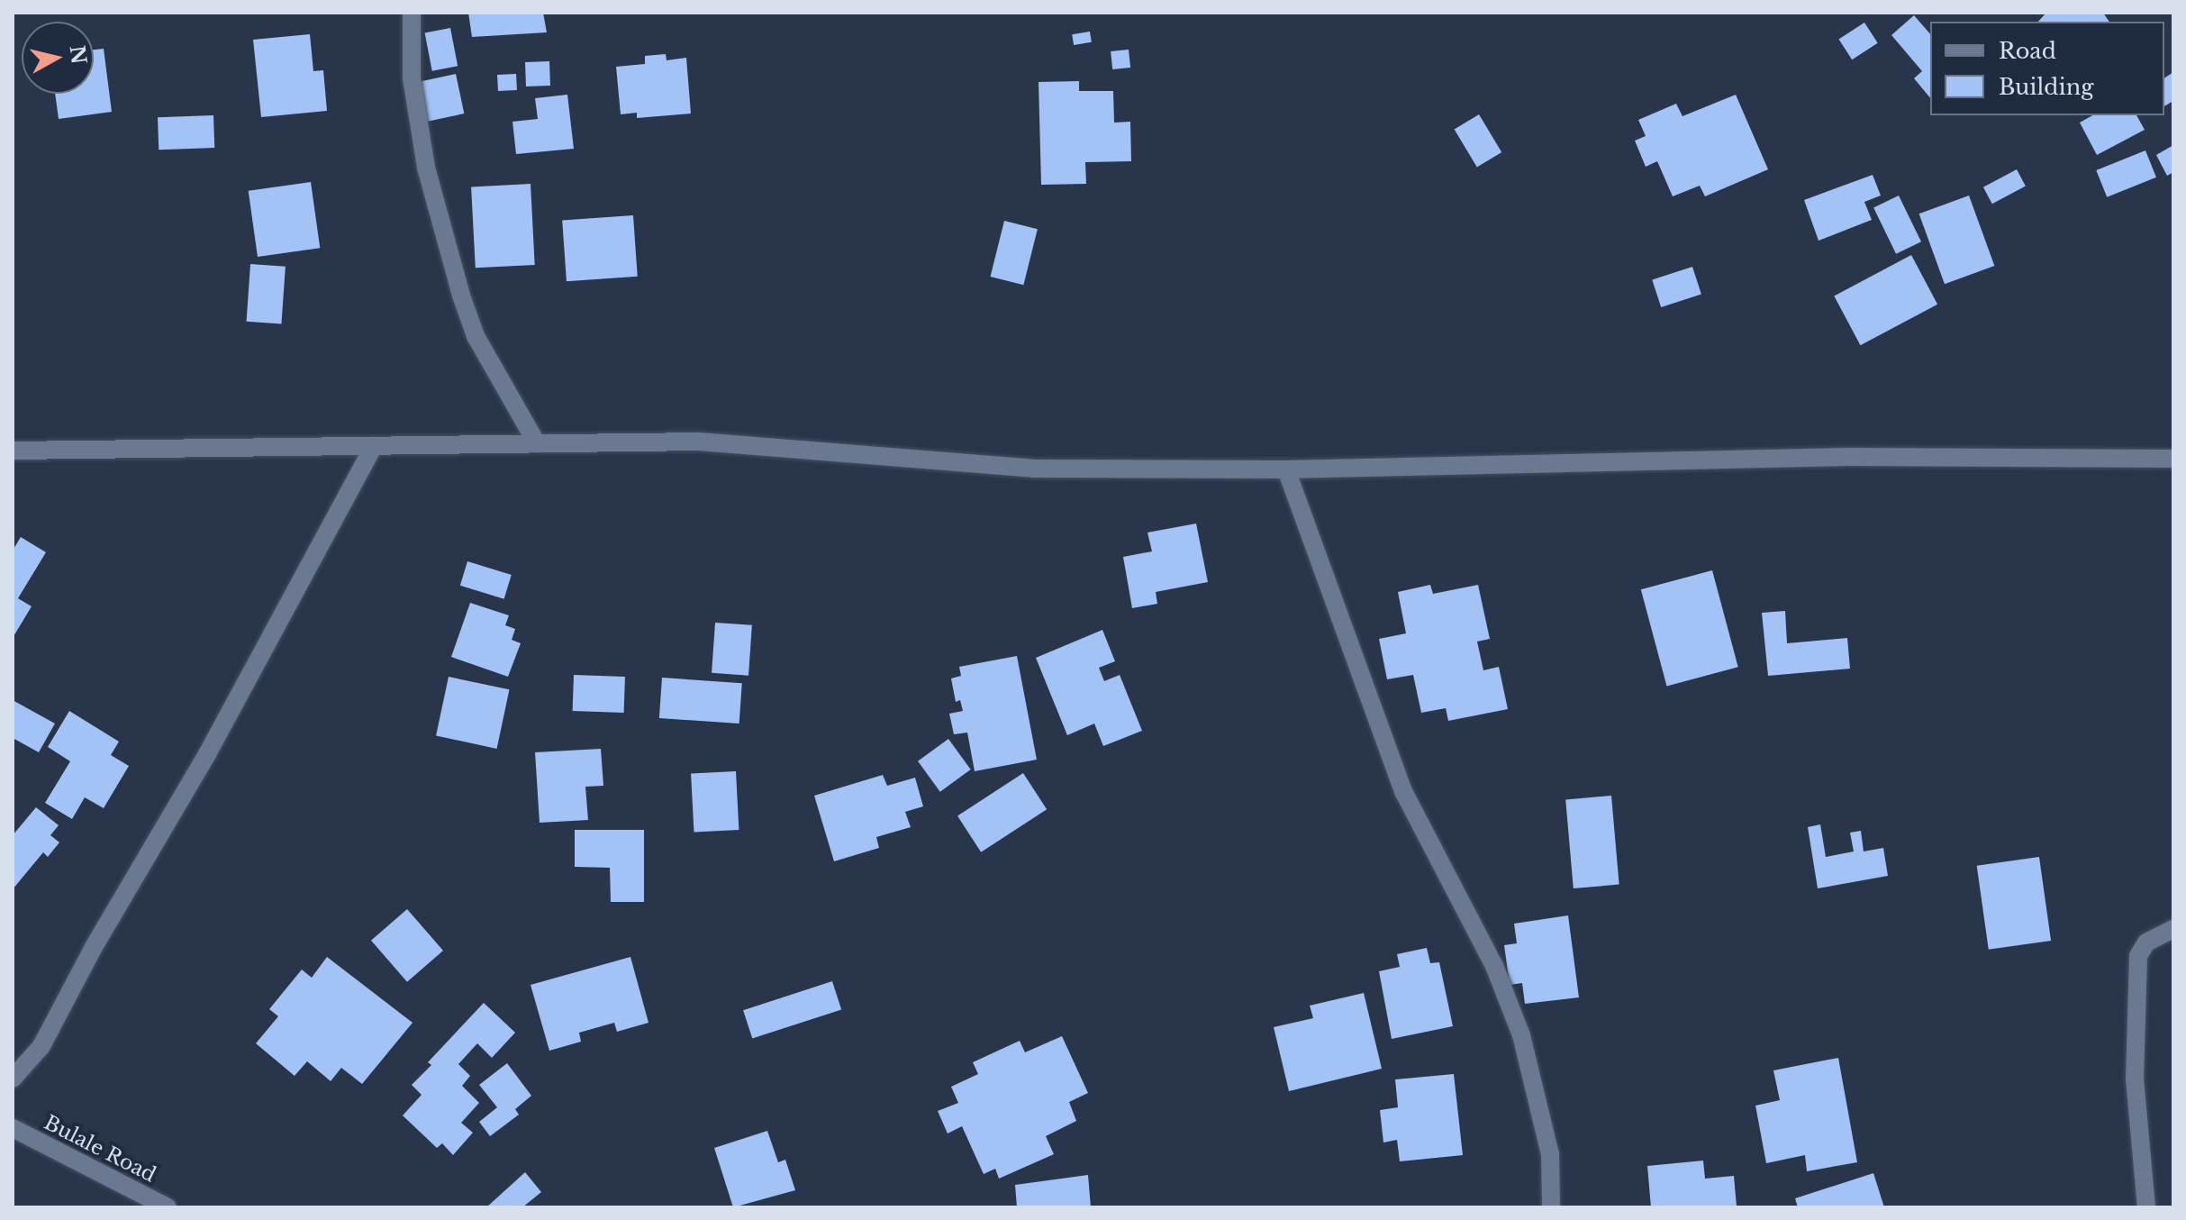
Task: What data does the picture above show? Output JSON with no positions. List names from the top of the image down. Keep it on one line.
{"streets":{"street":["Bulale Road"]},"legend":["Road","Building"],"north":"right"}
